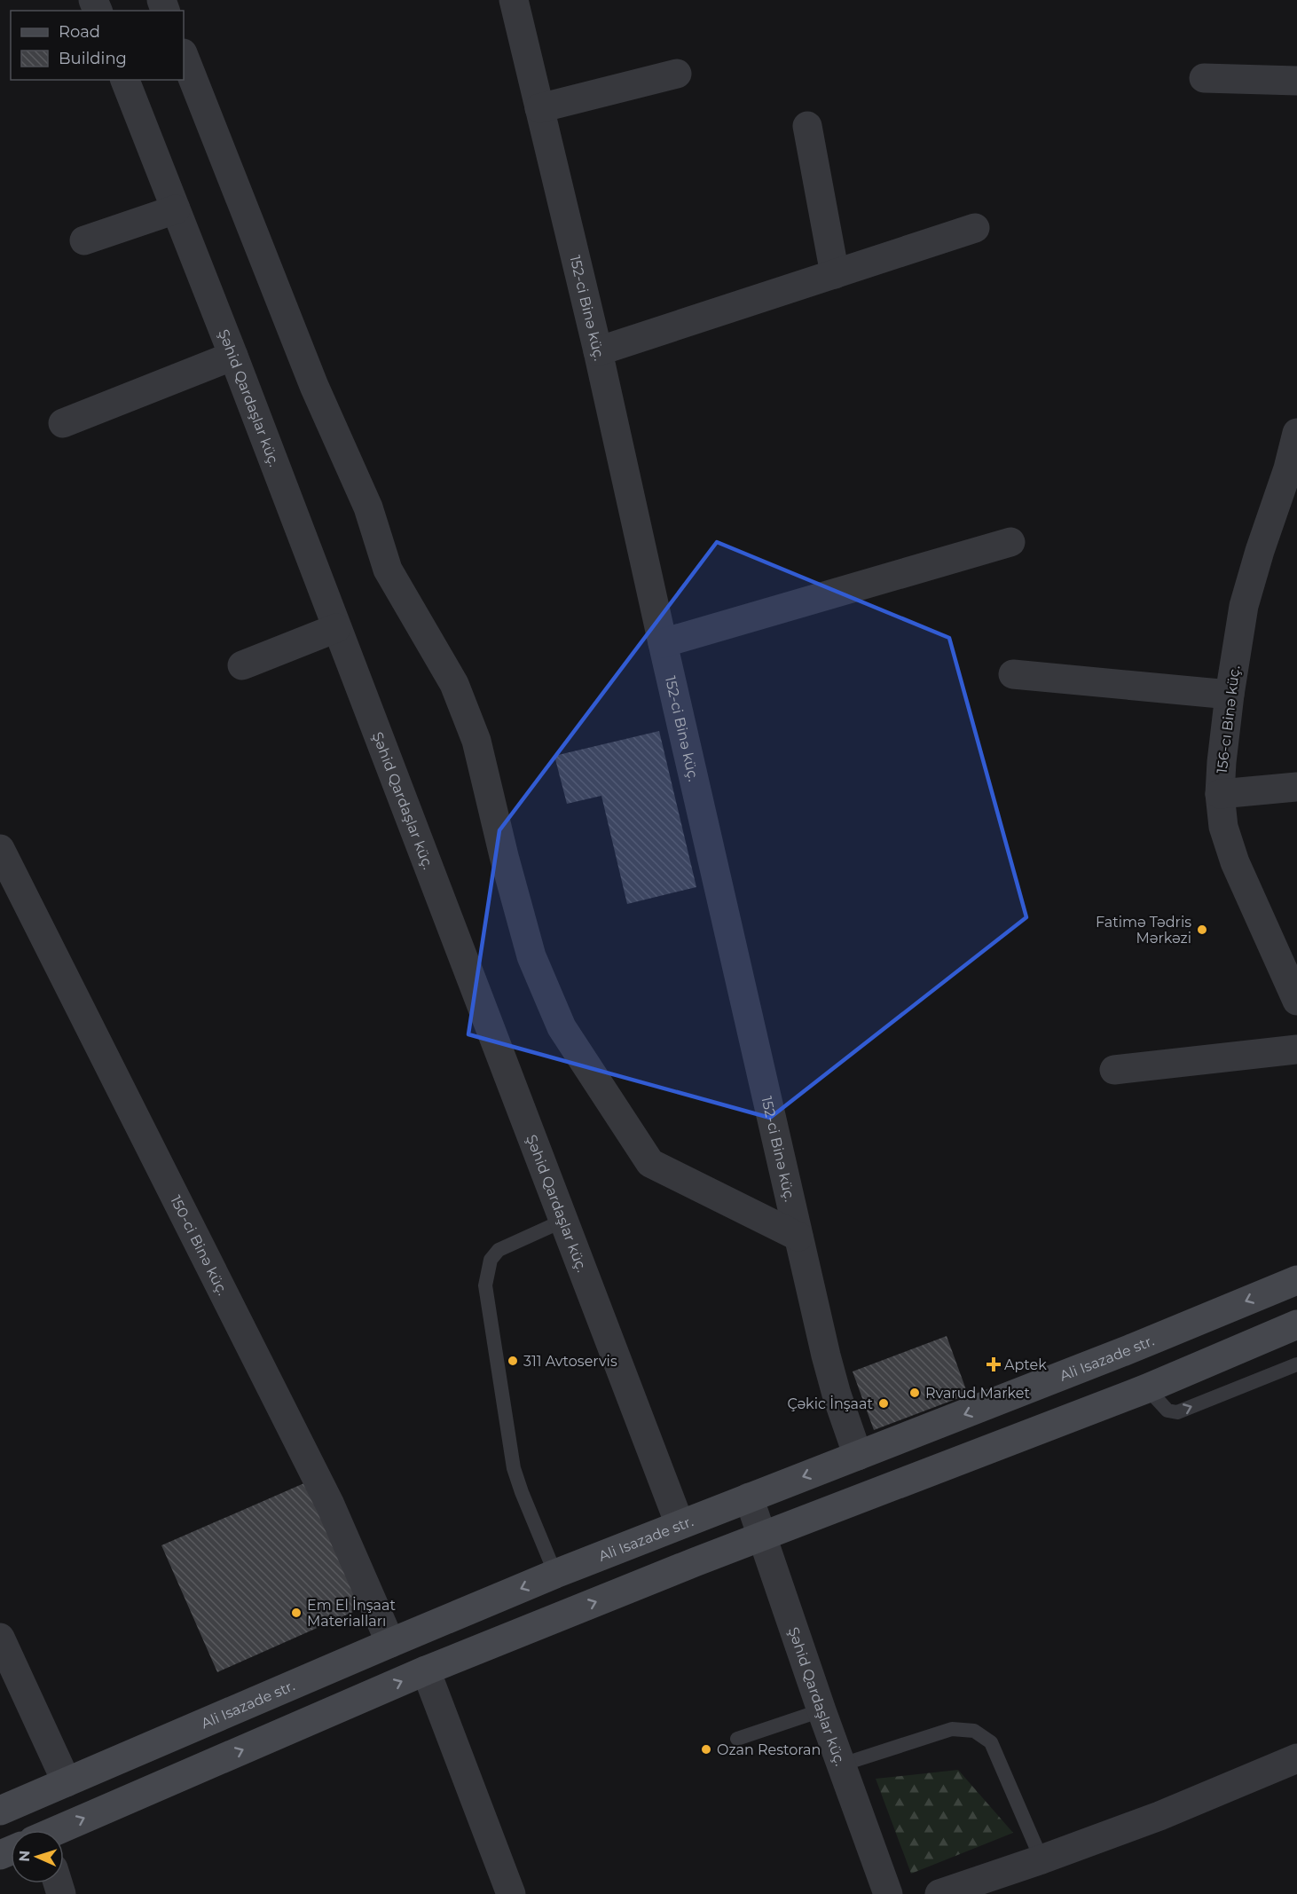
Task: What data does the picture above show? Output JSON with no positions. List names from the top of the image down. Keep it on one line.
{"streets":{"main road":["Ali Isazade str."],"street":["152-ci Binə küç.","Şəhid Qardaşlar küç.","156-cı Binə küç.","150-ci Binə küç."]},"crossings":[["152-ci Binə küç.","Ali Isazade str."],["Şəhid Qardaşlar küç.","Ali Isazade str."],["150-ci Binə küç.","Ali Isazade str."]],"places":{"other":["Fatimə Tədris Mərkəzi","311 Avtoservis","Rvarud Market","Çəkic İnşaat","Em El İnşaat Materialları","Ozan Restoran"],"health":["Aptek"]},"legend":["Road","Building"],"north":"left"}
